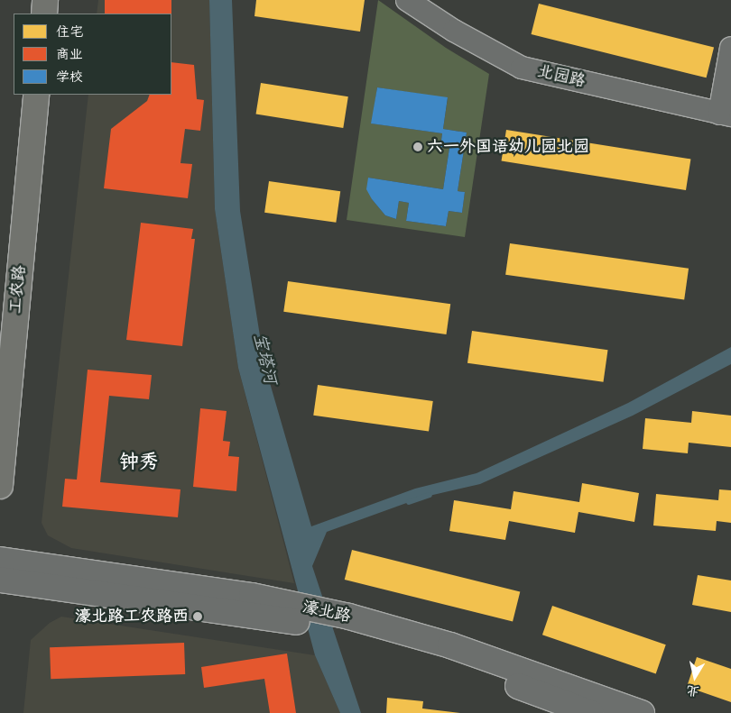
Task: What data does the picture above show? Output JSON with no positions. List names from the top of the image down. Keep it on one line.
{"streets":{"main road":["工农路"],"street":["北园路","濠北路"]},"districts":["钟秀"],"water":["宝塔河"],"places":["六一外国语幼儿园北园","濠北路工农路西"],"legend":["住宅","商业","学校"],"north":"bottom"}
